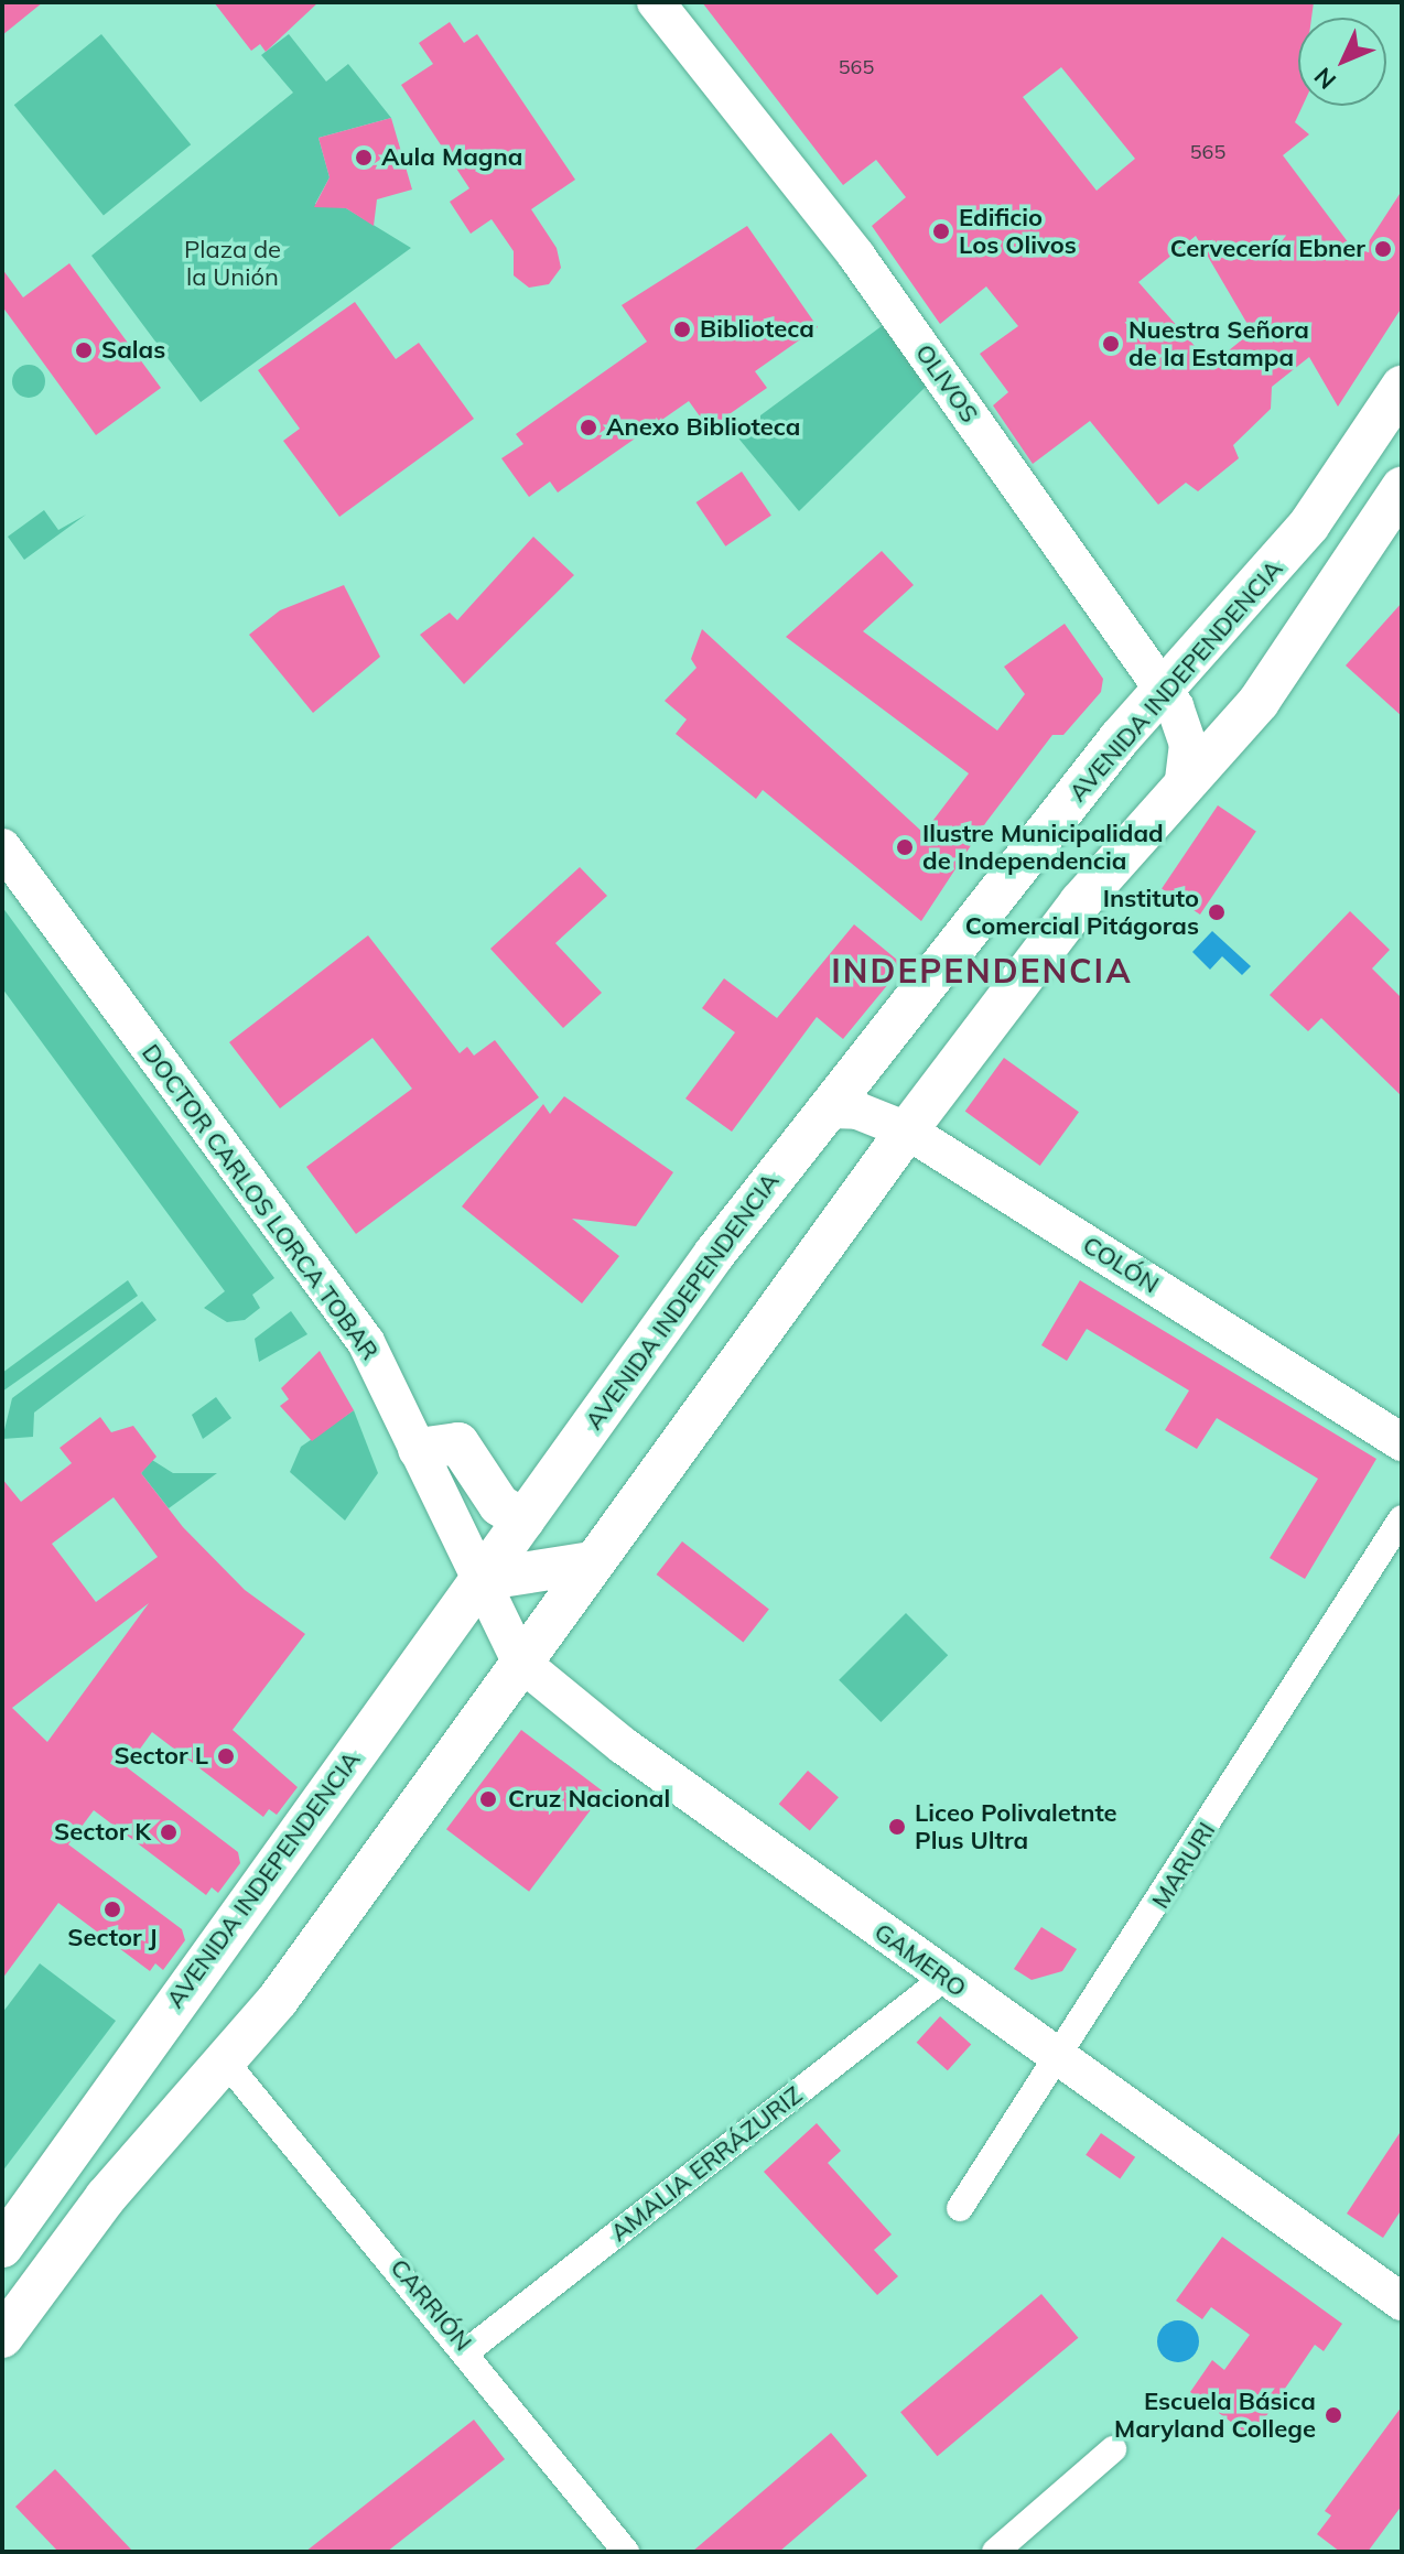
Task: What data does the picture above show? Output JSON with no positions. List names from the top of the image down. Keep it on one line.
{"streets":{"main road":["OLIVOS","AVENIDA INDEPENDENCIA","DOCTOR CARLOS LORCA TOBAR","COLÓN","GAMERO"],"street":["MARURI","AMALIA ERRÁZURIZ","CARRIÓN"]},"crossings":[["OLIVOS","AVENIDA INDEPENDENCIA"],["AVENIDA INDEPENDENCIA","DOCTOR CARLOS LORCA TOBAR"],["AVENIDA INDEPENDENCIA","COLÓN"],["AVENIDA INDEPENDENCIA","GAMERO"],["DOCTOR CARLOS LORCA TOBAR","GAMERO"],["MARURI","GAMERO"],["GAMERO","AMALIA ERRÁZURIZ"],["AMALIA ERRÁZURIZ","CARRIÓN"]],"districts":["INDEPENDENCIA"],"parks":["Plaza de la Unión"],"places":["Aula Magna","Edificio Los Olivos","Cervecería Ebner","Biblioteca","Nuestra Señora de la Estampa","Salas","Anexo Biblioteca","Ilustre Municipalidad de Independencia","Instituto Comercial Pitágoras","Sector L","Cruz Nacional","Liceo Polivaletnte Plus Ultra","Sector K","Sector J","Escuela Básica Maryland College"],"house_numbers":["565","565"],"north":"bottom left"}
